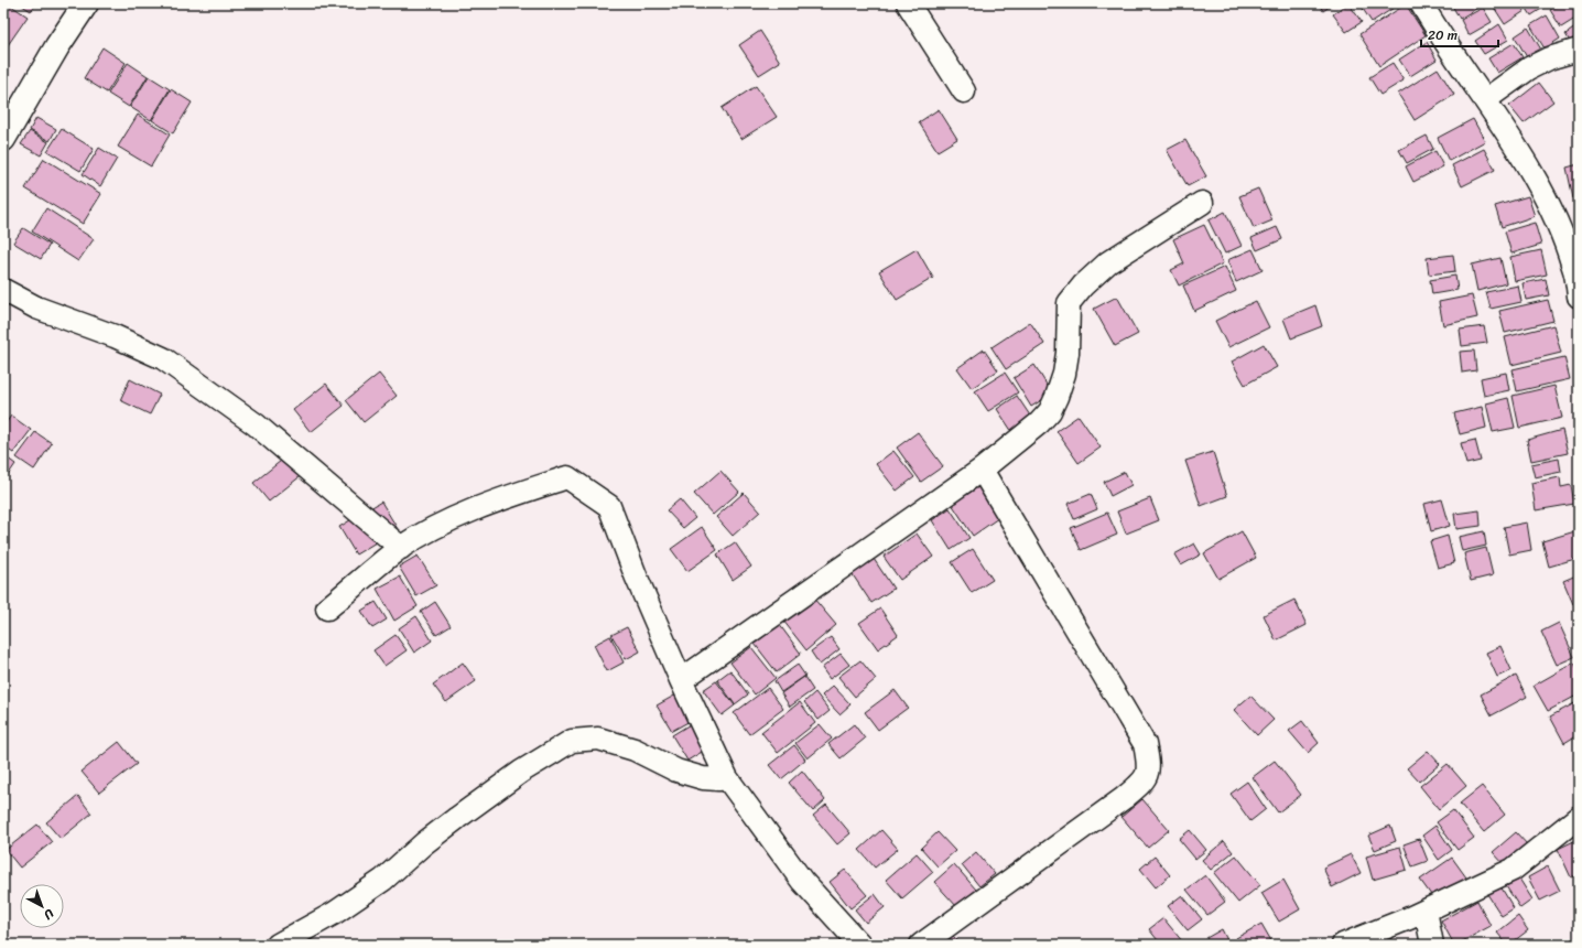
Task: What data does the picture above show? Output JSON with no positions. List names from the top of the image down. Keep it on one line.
{"scale_bar":"20 m","north":"bottom right"}
